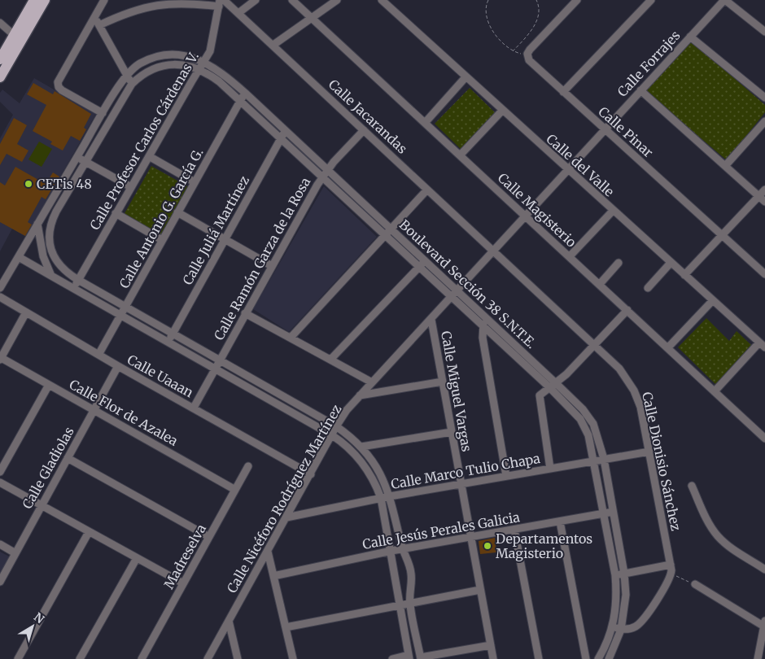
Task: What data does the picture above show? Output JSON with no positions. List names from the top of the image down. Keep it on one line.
{"streets":{"street":["Calle Forrajes","Calle Jacarandas","Calle Pinar","Calle Profesor Carlos Cárdenas V.","Calle del Valle","Calle Magisterio","Calle Antonio G. García G.","Calle Juliá Martínez","Calle Ramón Garza de la Rosa","Boulevard Sección 38 S.N.T.E.","Calle Uaaan","Calle Miguel Vargas","Calle Flor de Azalea","Calle Dionisio Sánchez","Calle Gladiolas","Calle Marco Tulio Chapa","Calle Nicéforo Rodríguez Martínez","Calle Jesús Perales Galicia","Madreselva"]},"crossings":[["Calle Forrajes","Calle Jacarandas"],["Calle Forrajes","Calle Pinar"],["Calle Forrajes","Calle del Valle"],["Calle Forrajes","Calle Magisterio"],["Calle Forrajes","Calle Dionisio Sánchez"],["Calle Forrajes","Calle Nicéforo Rodríguez Martínez"],["Calle Jacarandas","Calle Ramón Garza de la Rosa"],["Calle Jacarandas","Calle Dionisio Sánchez"],["Calle Jacarandas","Calle Nicéforo Rodríguez Martínez"],["Calle Profesor Carlos Cárdenas V.","Boulevard Sección 38 S.N.T.E."],["Calle Antonio G. García G.","Boulevard Sección 38 S.N.T.E."],["Calle Antonio G. García G.","Calle Uaaan"],["Calle Juliá Martínez","Boulevard Sección 38 S.N.T.E."],["Calle Ramón Garza de la Rosa","Boulevard Sección 38 S.N.T.E."],["Calle Ramón Garza de la Rosa","Calle Uaaan"],["Boulevard Sección 38 S.N.T.E.","Calle Marco Tulio Chapa"],["Boulevard Sección 38 S.N.T.E.","Calle Nicéforo Rodríguez Martínez"],["Boulevard Sección 38 S.N.T.E.","Calle Jesús Perales Galicia"],["Calle Uaaan","Calle Gladiolas"],["Calle Uaaan","Calle Nicéforo Rodríguez Martínez"],["Calle Miguel Vargas","Calle Marco Tulio Chapa"],["Calle Miguel Vargas","Calle Nicéforo Rodríguez Martínez"],["Calle Miguel Vargas","Calle Jesús Perales Galicia"],["Calle Flor de Azalea","Calle Gladiolas"],["Calle Flor de Azalea","Madreselva"],["Calle Dionisio Sánchez","Calle Marco Tulio Chapa"],["Calle Dionisio Sánchez","Calle Nicéforo Rodríguez Martínez"],["Calle Marco Tulio Chapa","Calle Nicéforo Rodríguez Martínez"]],"places":["CETis 48","Departamentos Magisterio"],"north":"top right"}
